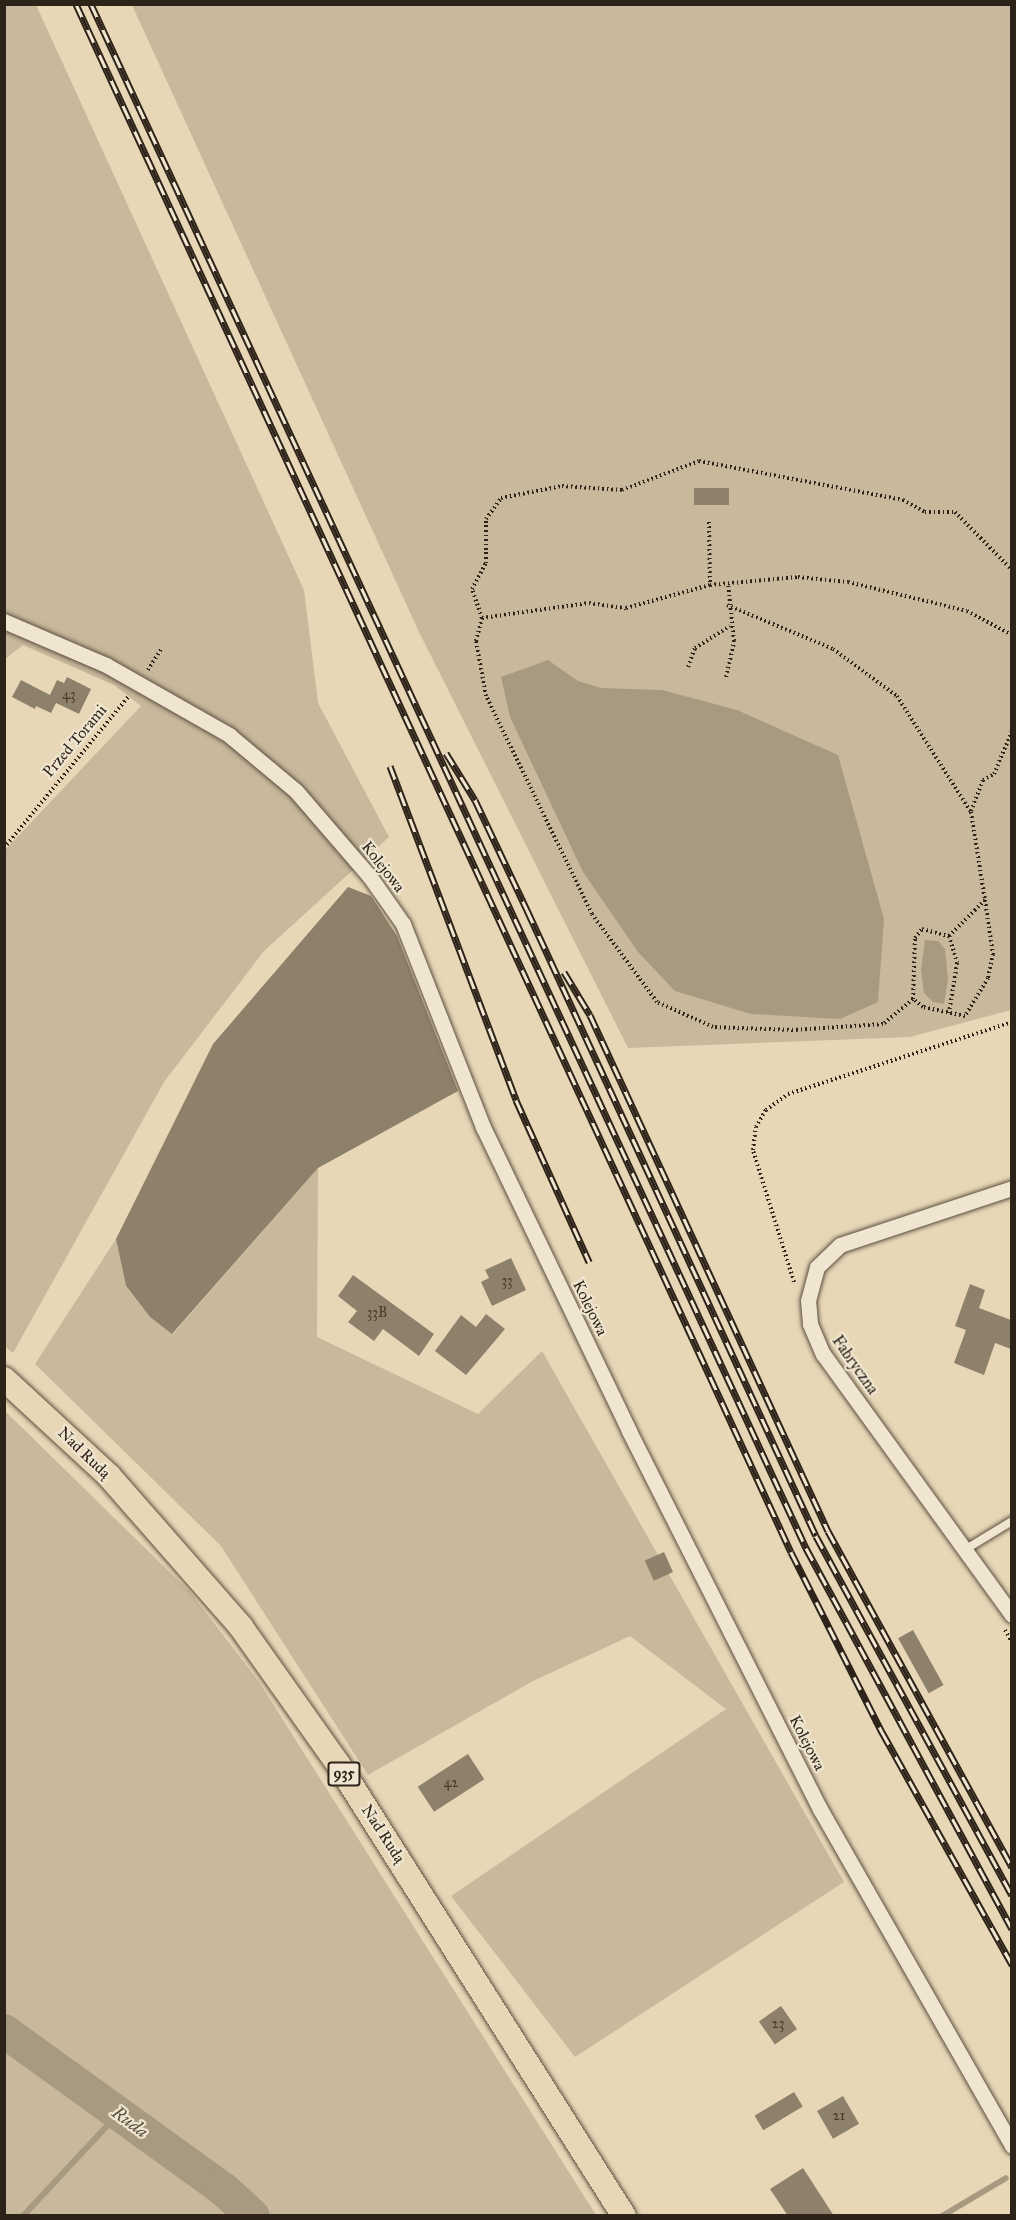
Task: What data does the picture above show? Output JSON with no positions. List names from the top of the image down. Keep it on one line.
{"streets":{"main road":["Nad Rudą","935"],"street":["Kolejowa","Fabryczna"],"path":["Przed Torami"]},"crossings":[["Przed Torami","Kolejowa"]],"water":["Ruda"],"house_numbers":["43","33","33B","42","23","21"]}
